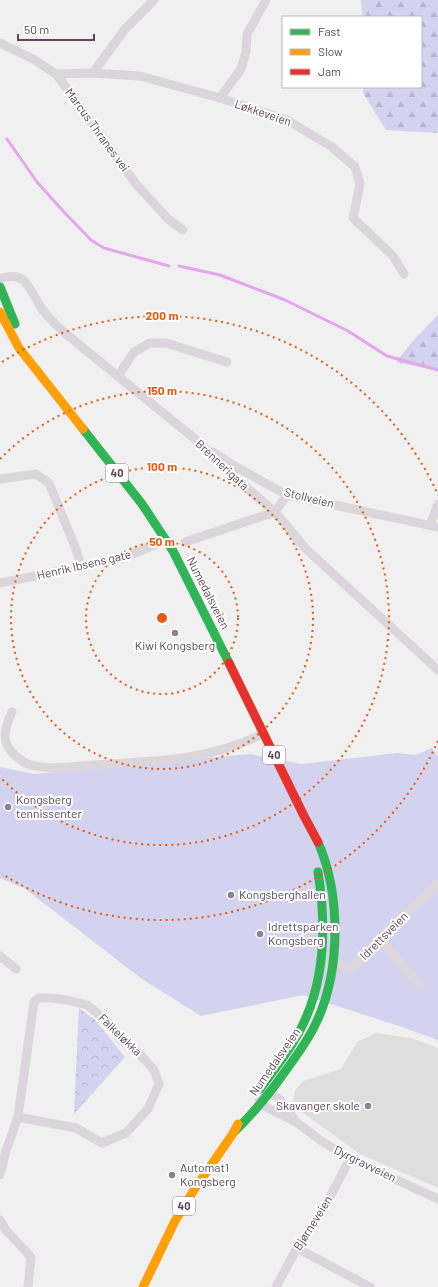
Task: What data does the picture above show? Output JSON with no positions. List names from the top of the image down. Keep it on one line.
{"streets":{"main road":["40","Numedalsveien"],"street":["Løkkeveien","Marcus Thranes vei","Brennerigata","Stollveien","Henrik Ibsens gate","Idrettsveien","Falkeløkka","Dyrgravveien","Bjørneveien"]},"crossings":[["Løkkeveien","Marcus Thranes vei"],["Brennerigata","Stollveien"],["Henrik Ibsens gate","Numedalsveien"],["Numedalsveien","Idrettsveien"],["Numedalsveien","Dyrgravveien"],["Dyrgravveien","Bjørneveien"]],"places":["Kiwi Kongsberg","Kongsberg tennissenter","Kongsberghallen","Idrettsparken Kongsberg","Skavanger skole","Automat1 Kongsberg"],"legend":["Fast","Slow","Jam"],"scale_bar":"50 m","rings":["200 m","150 m","100 m","50 m"]}
